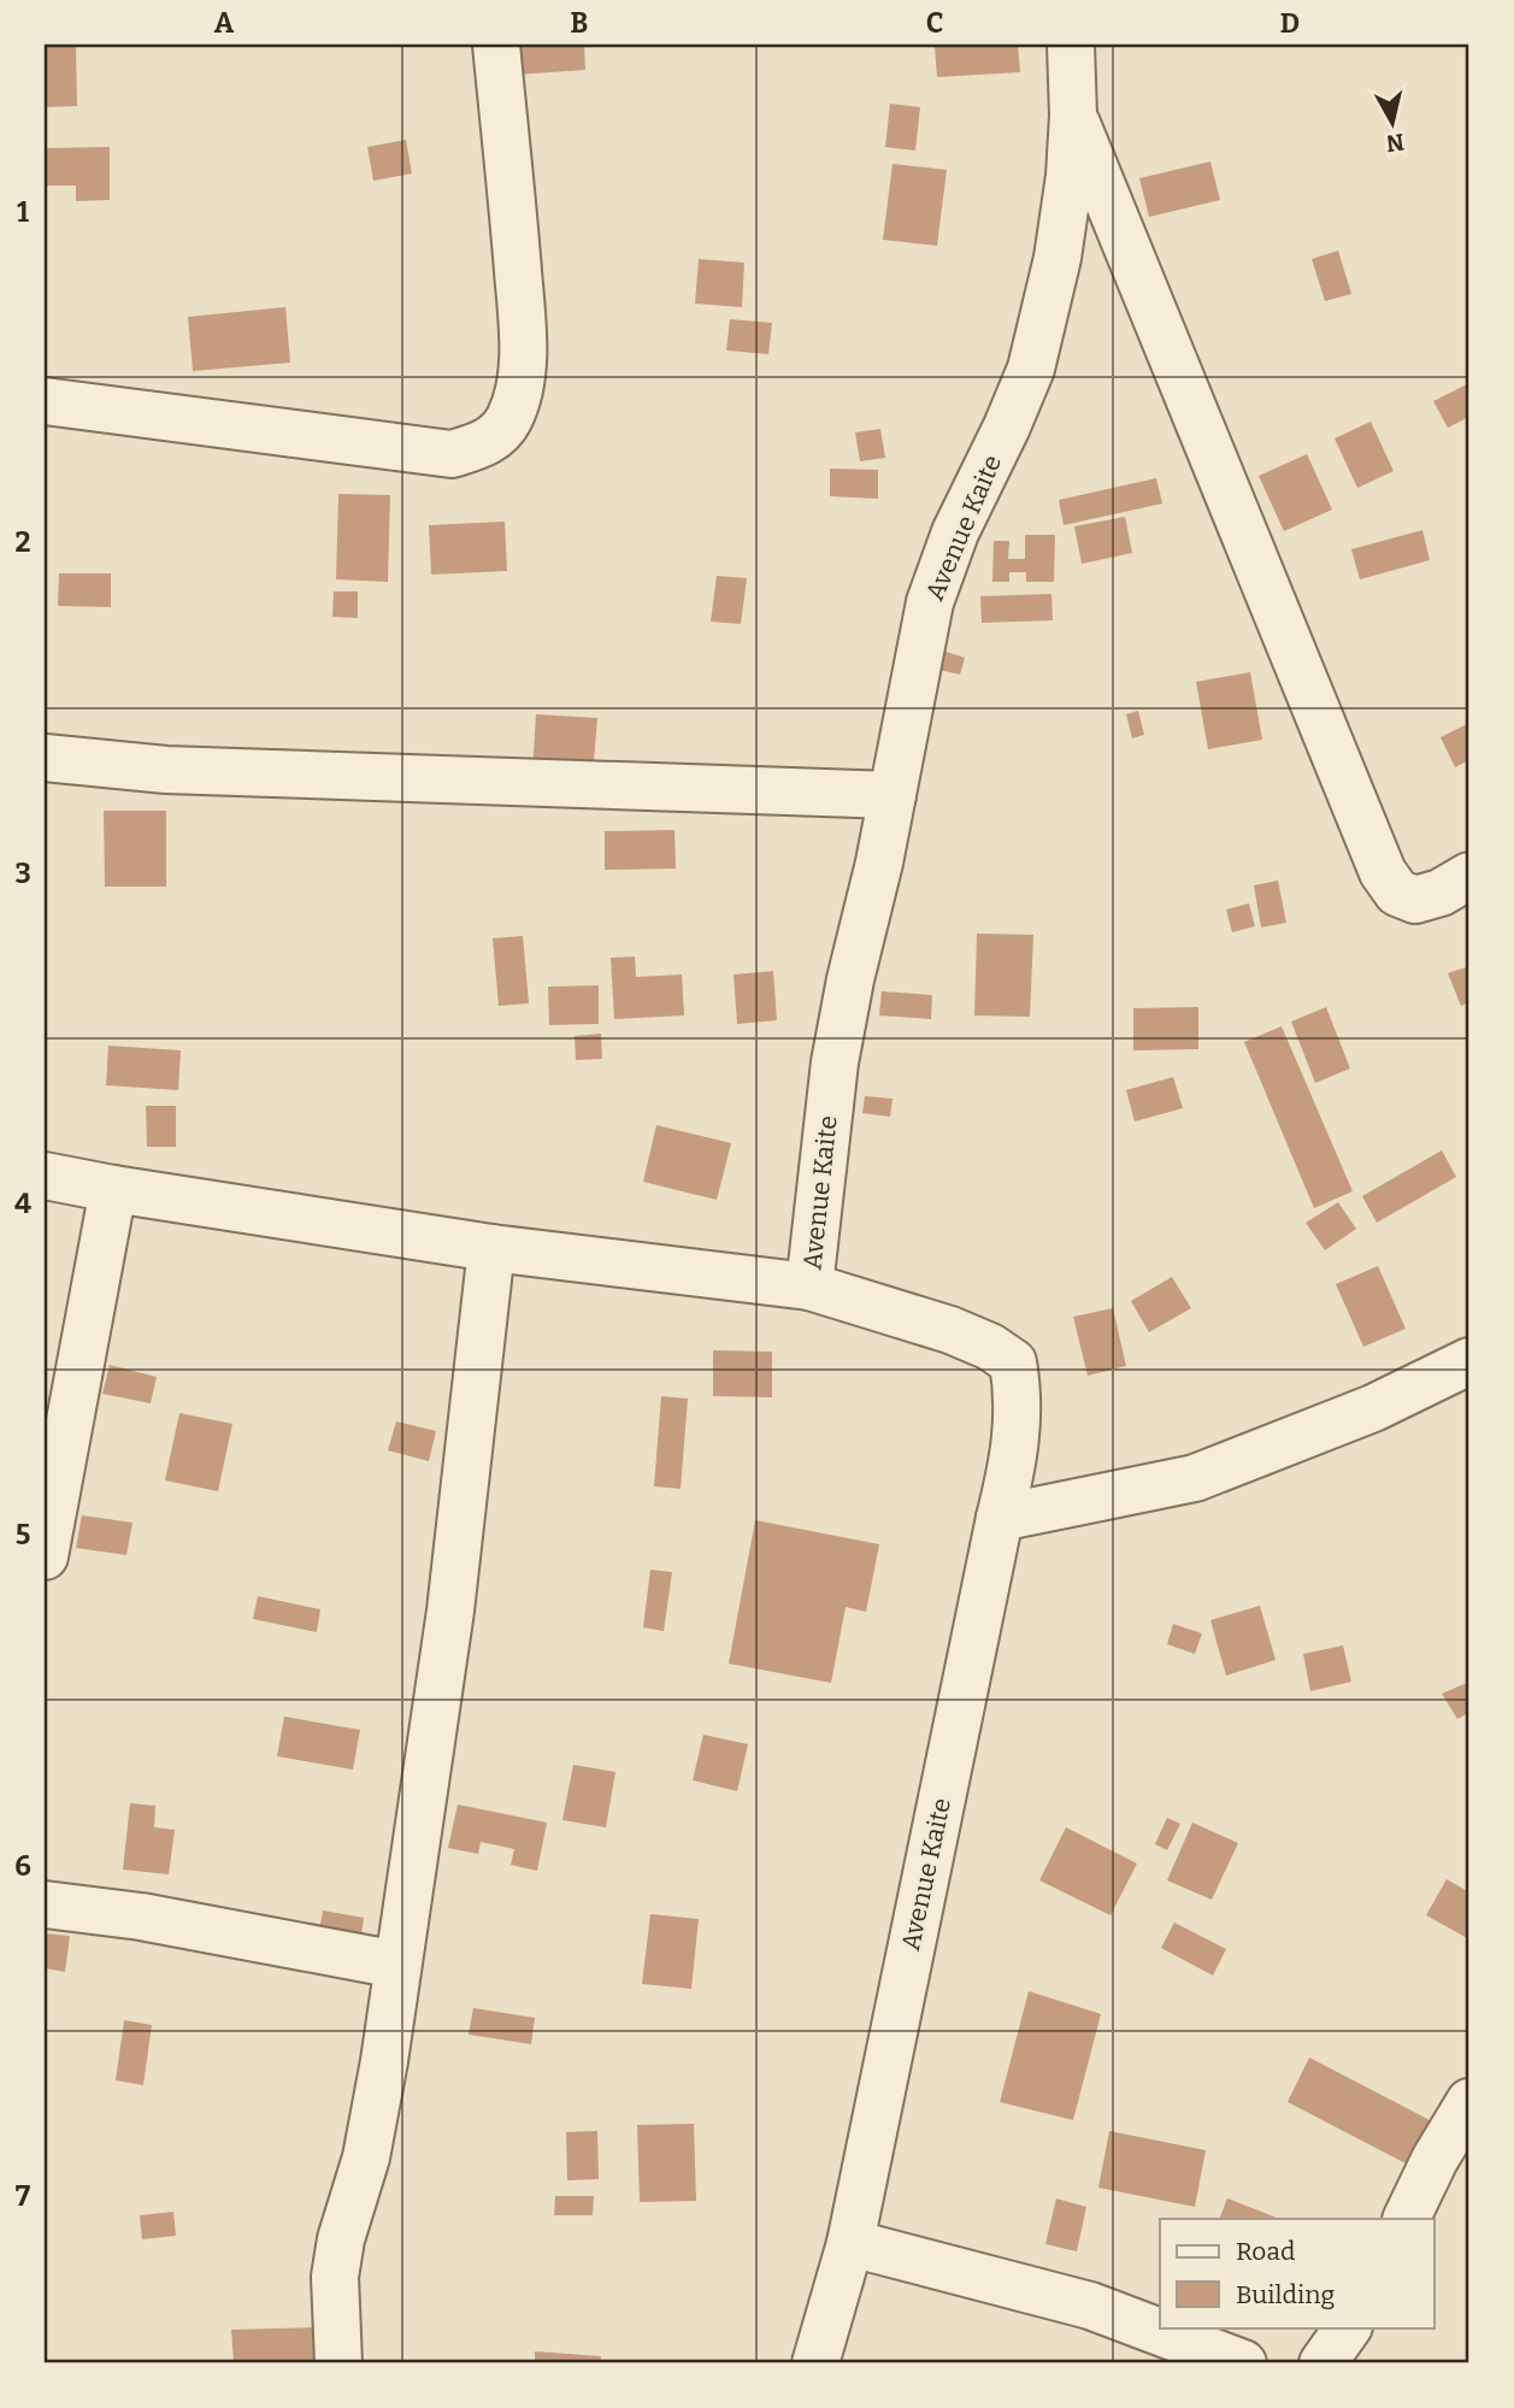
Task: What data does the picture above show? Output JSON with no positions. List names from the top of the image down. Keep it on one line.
{"streets":{"street":["Avenue Kaite"]},"legend":["Road","Building"],"north":"bottom","grid":{"columns":["A","B","C","D"],"rows":["1","2","3","4","5","6","7"]}}
